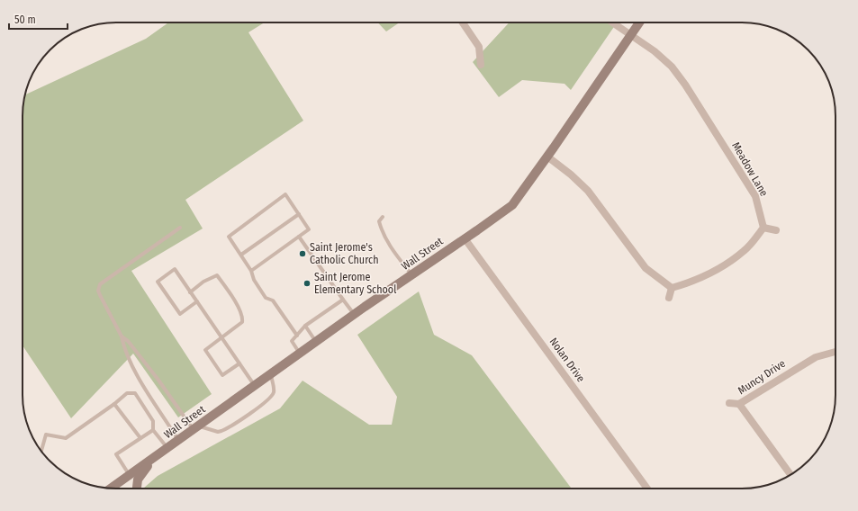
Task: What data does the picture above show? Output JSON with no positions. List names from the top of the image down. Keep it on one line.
{"streets":{"street":["Meadow Lane","Wall Street","Nolan Drive","Muncy Drive"]},"crossings":[["Meadow Lane","Wall Street"],["Wall Street","Nolan Drive"]],"places":["Saint Jerome's Catholic Church","Saint Jerome Elementary School"],"scale_bar":"50 m"}
